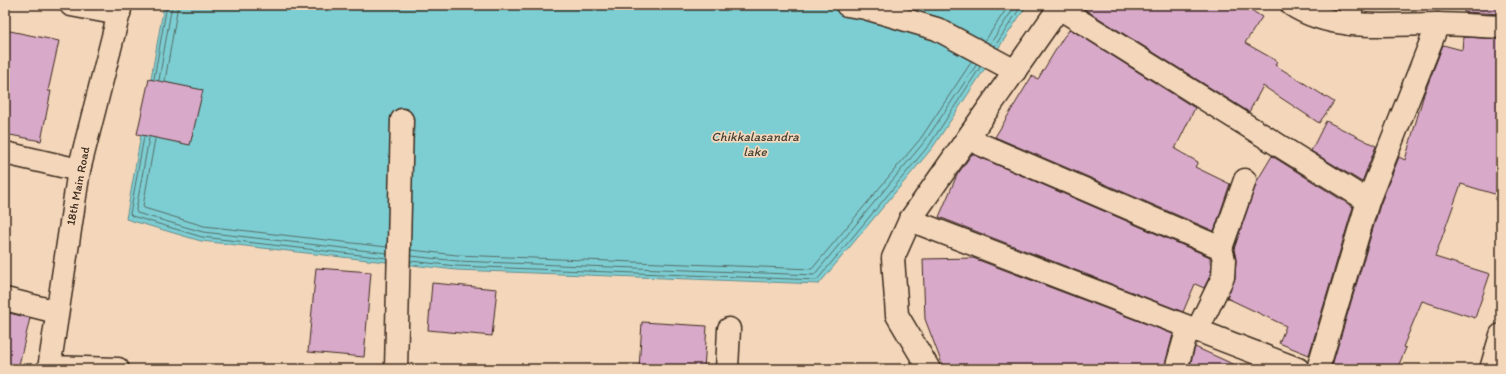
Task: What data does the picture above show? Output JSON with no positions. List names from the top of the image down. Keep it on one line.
{"streets":{"street":["18th Main Road"]},"water":["Chikkalasandra lake"]}
